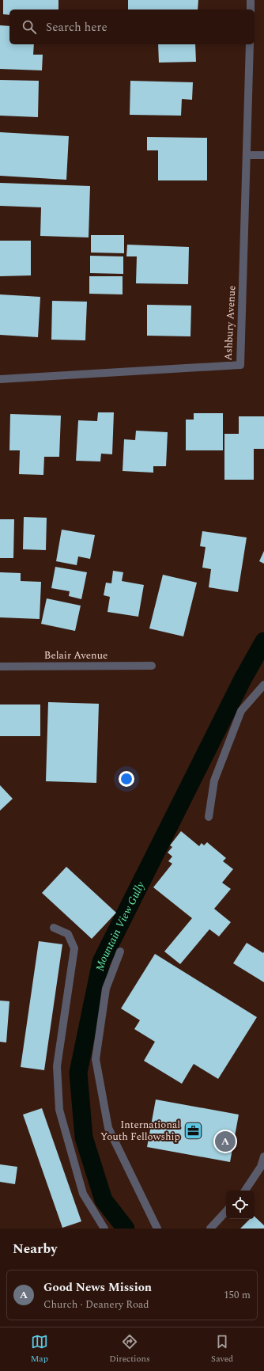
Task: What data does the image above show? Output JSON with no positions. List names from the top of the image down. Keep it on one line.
{"streets":{"street":["Ashbury Avenue","Belair Avenue"]},"water":["Mountain View Gully"],"places":{"office":["International Youth Fellowship"]},"page":{"search":"Search here","pins":"A","heading":"Nearby","list":[{"mark":"A","name":"Good News Mission","note":"Church · Deanery Road","value":"150 m"}],"nav":["Map","Directions","Saved"]}}
